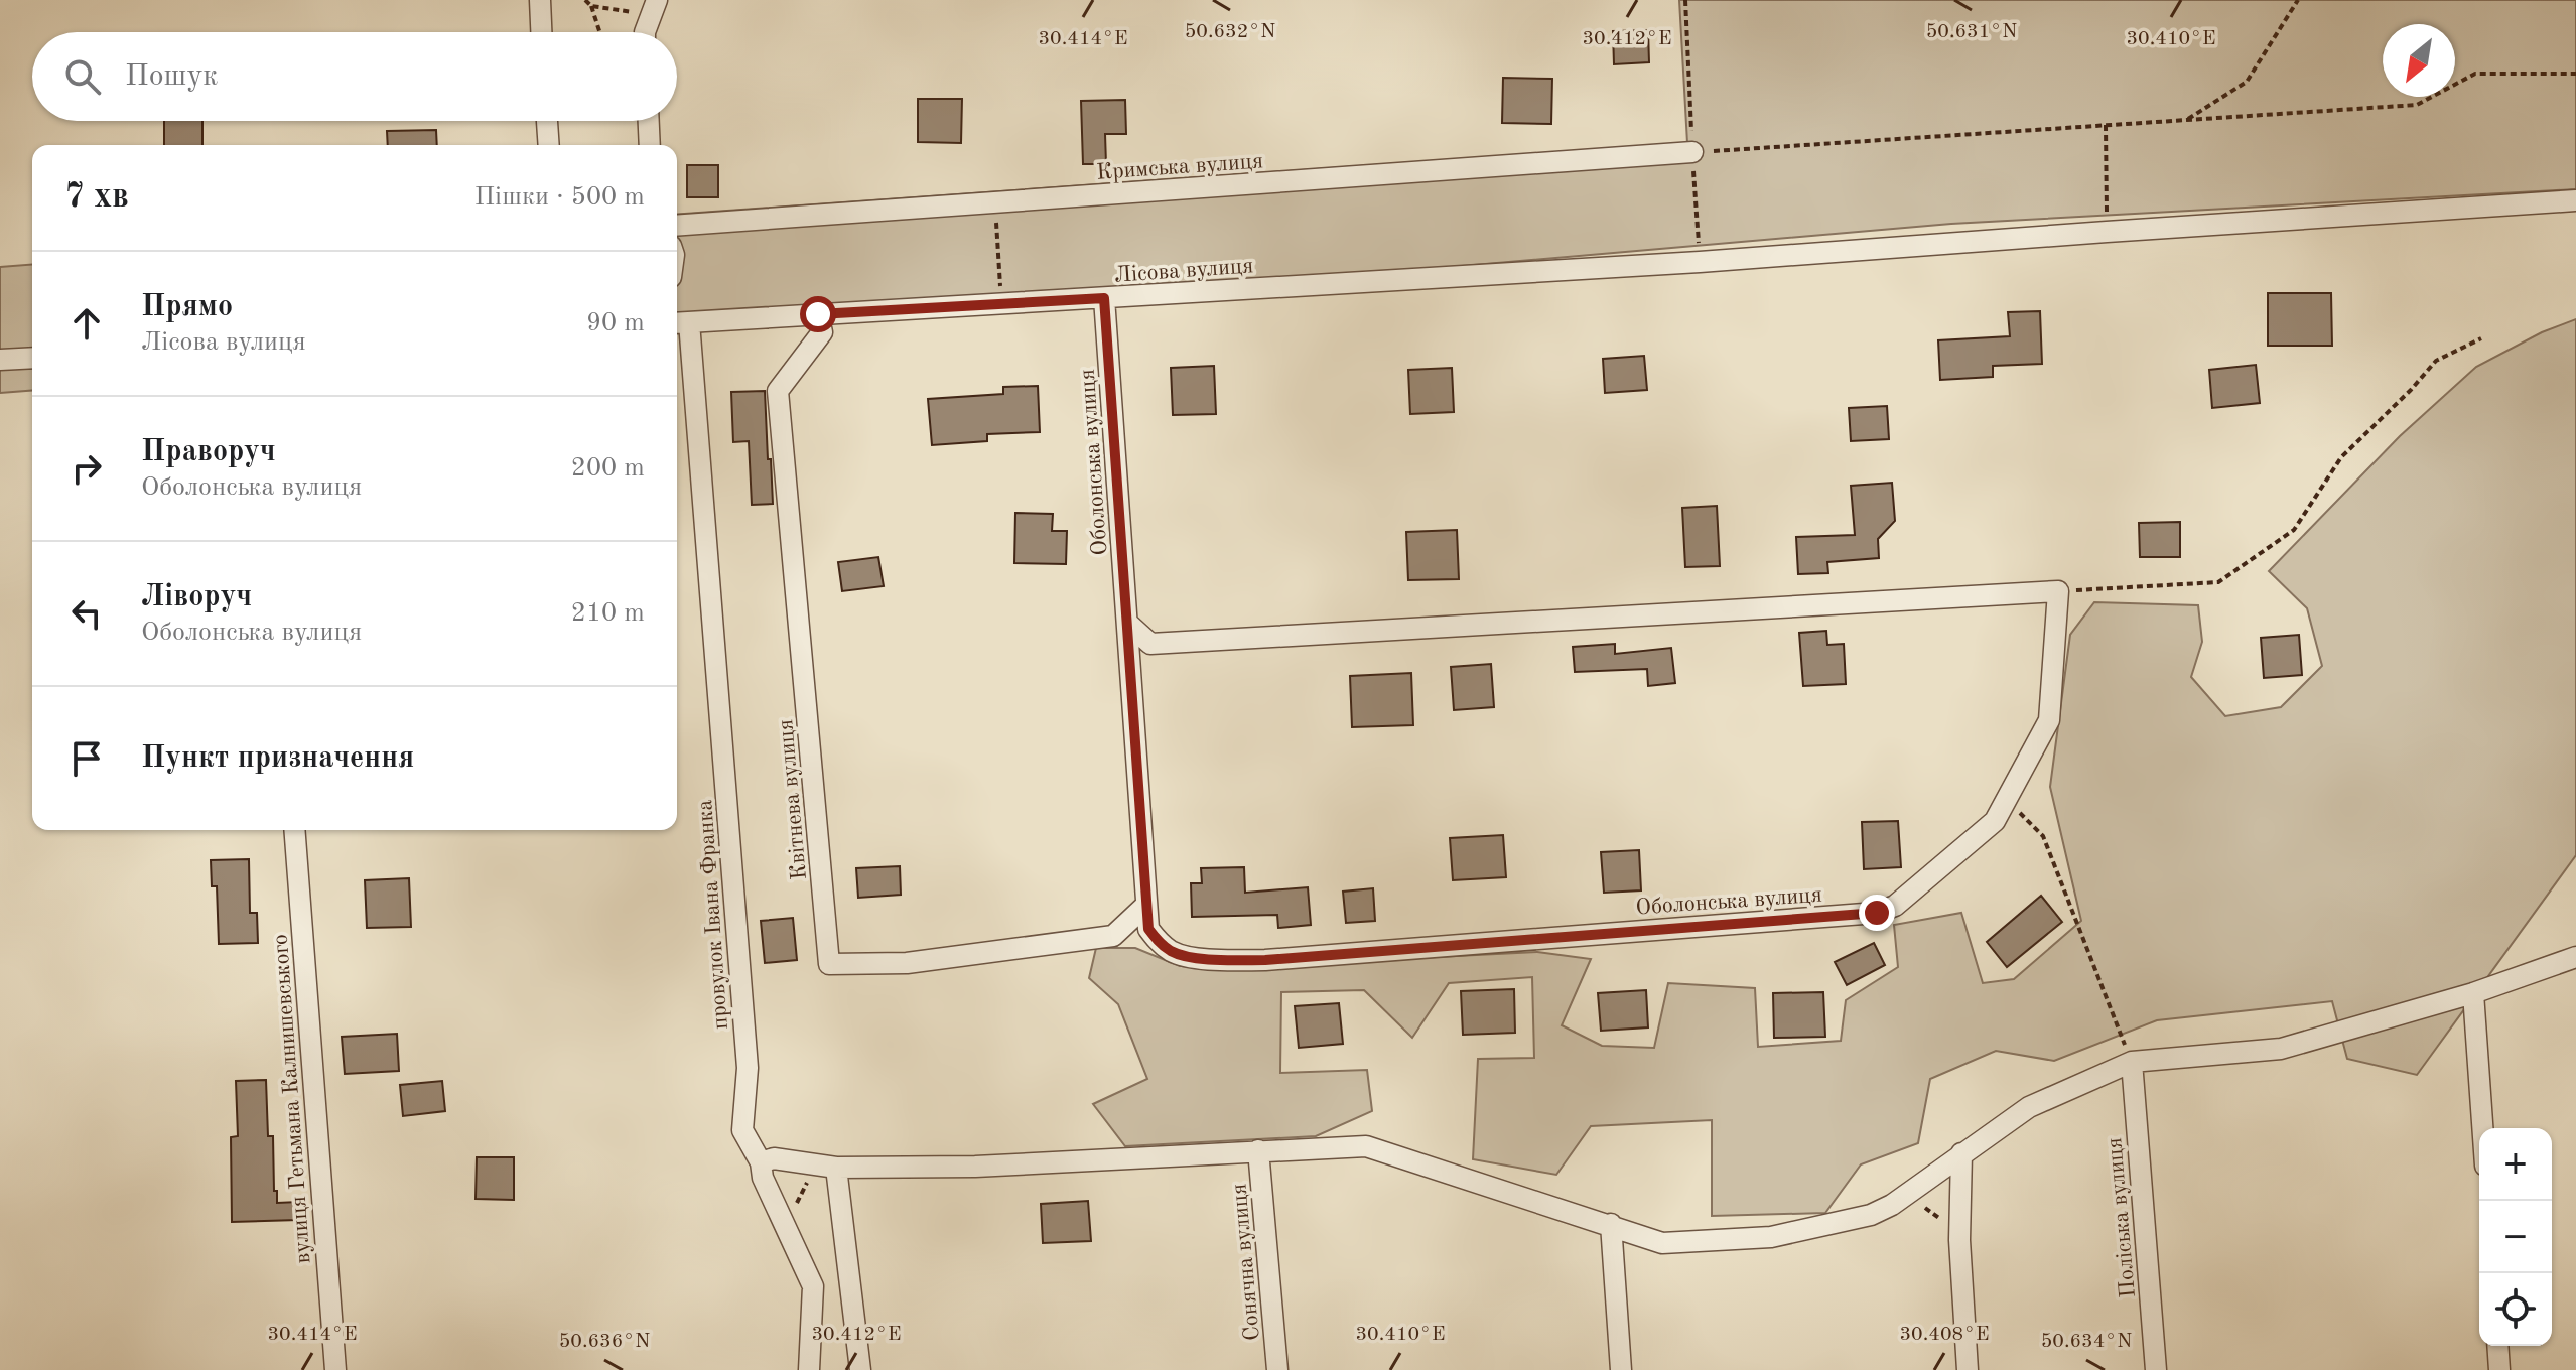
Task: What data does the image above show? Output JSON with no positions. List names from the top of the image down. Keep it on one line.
{"streets":{"street":["Кримська вулиця","Лісова вулиця","Оболонська вулиця","Квітнева вулиця","провулок Івана Франка","вулиця Гетьмана Калнишевського","Поліська вулиця","Сонячна вулиця"]},"crossings":[["Лісова вулиця","Оболонська вулиця"],["Лісова вулиця","Квітнева вулиця"],["Лісова вулиця","провулок Івана Франка"],["Оболонська вулиця","Квітнева вулиця"]],"north":"bottom left","page":{"search":"Пошук","heading":["7 хв","Пішки · 500 m"],"list":[["Прямо","Лісова вулиця","90 m"],["Праворуч","Оболонська вулиця","200 m"],["Ліворуч","Оболонська вулиця","210 m"],"Пункт призначення"],"map_buttons":["+","−"]},"coordinates":["50.632°N","50.631°N","30.414°E","30.412°E","30.410°E","30.408°E","50.636°N","50.634°N"]}
